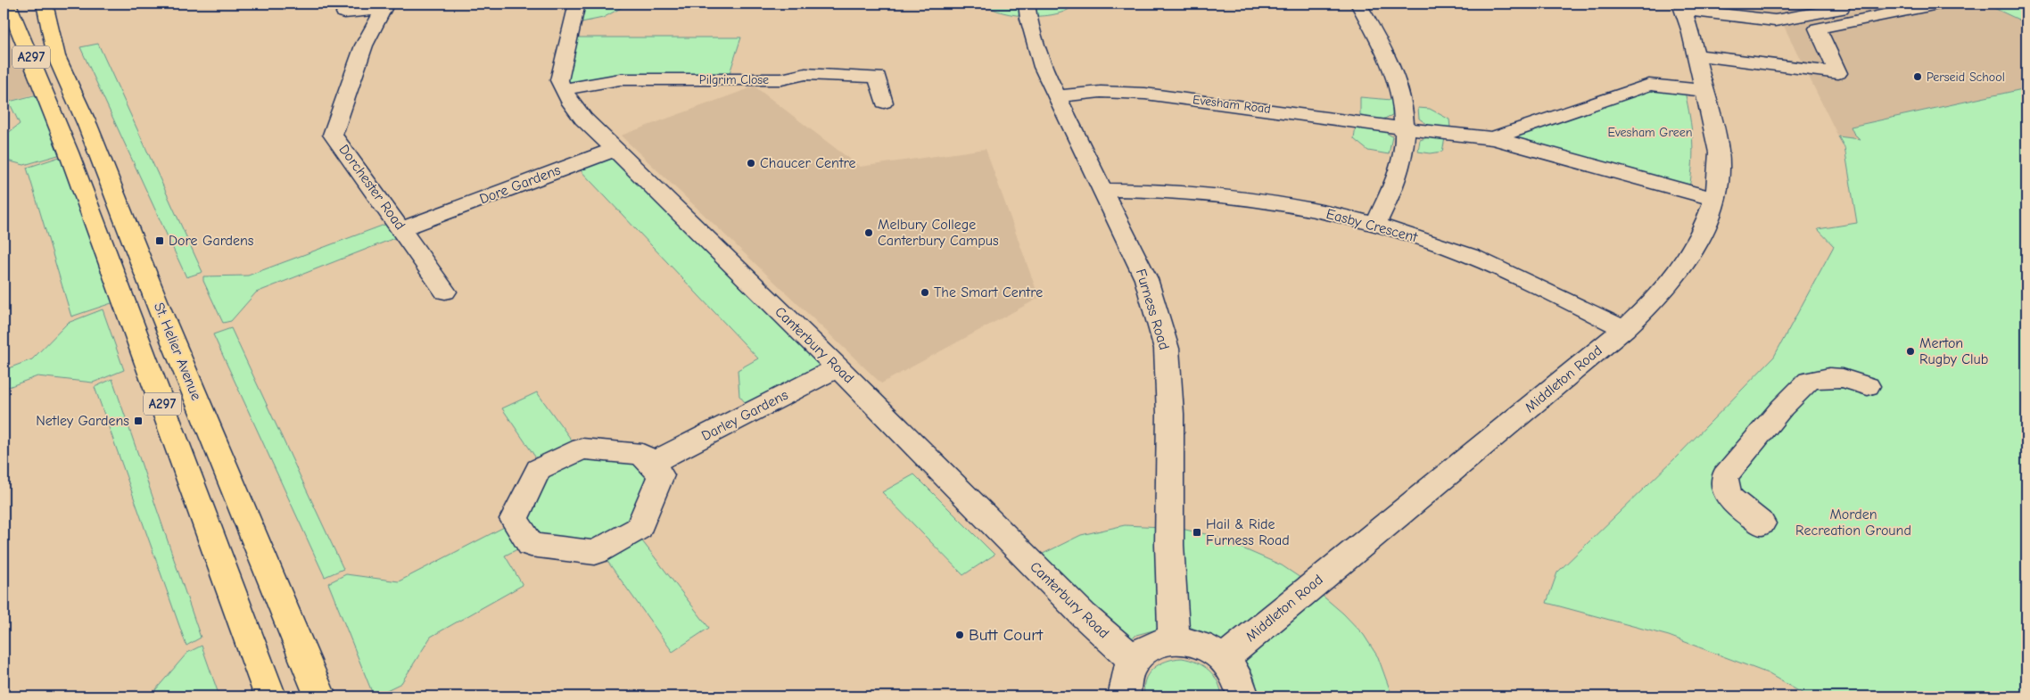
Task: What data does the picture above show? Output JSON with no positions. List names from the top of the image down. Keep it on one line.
{"streets":{"highway":["A297","St. Helier Avenue"],"street":["Pilgrim Close","Evesham Road","Dore Gardens","Dorchester Road","Easby Crescent","Furness Road","Canterbury Road","Middleton Road","Darley Gardens"]},"crossings":[["Pilgrim Close","Canterbury Road"],["Evesham Road","Furness Road"],["Dore Gardens","Dorchester Road"],["Dore Gardens","Canterbury Road"],["Easby Crescent","Furness Road"],["Easby Crescent","Middleton Road"],["Canterbury Road","Darley Gardens"]],"parks":["Evesham Green","Morden Recreation Ground"],"places":{"other":["Perseid School","Chaucer Centre","Melbury College Canterbury Campus","The Smart Centre","Merton Rugby Club","Butt Court"],"transit":["Dore Gardens","Netley Gardens","Hail & Ride Furness Road"]}}
